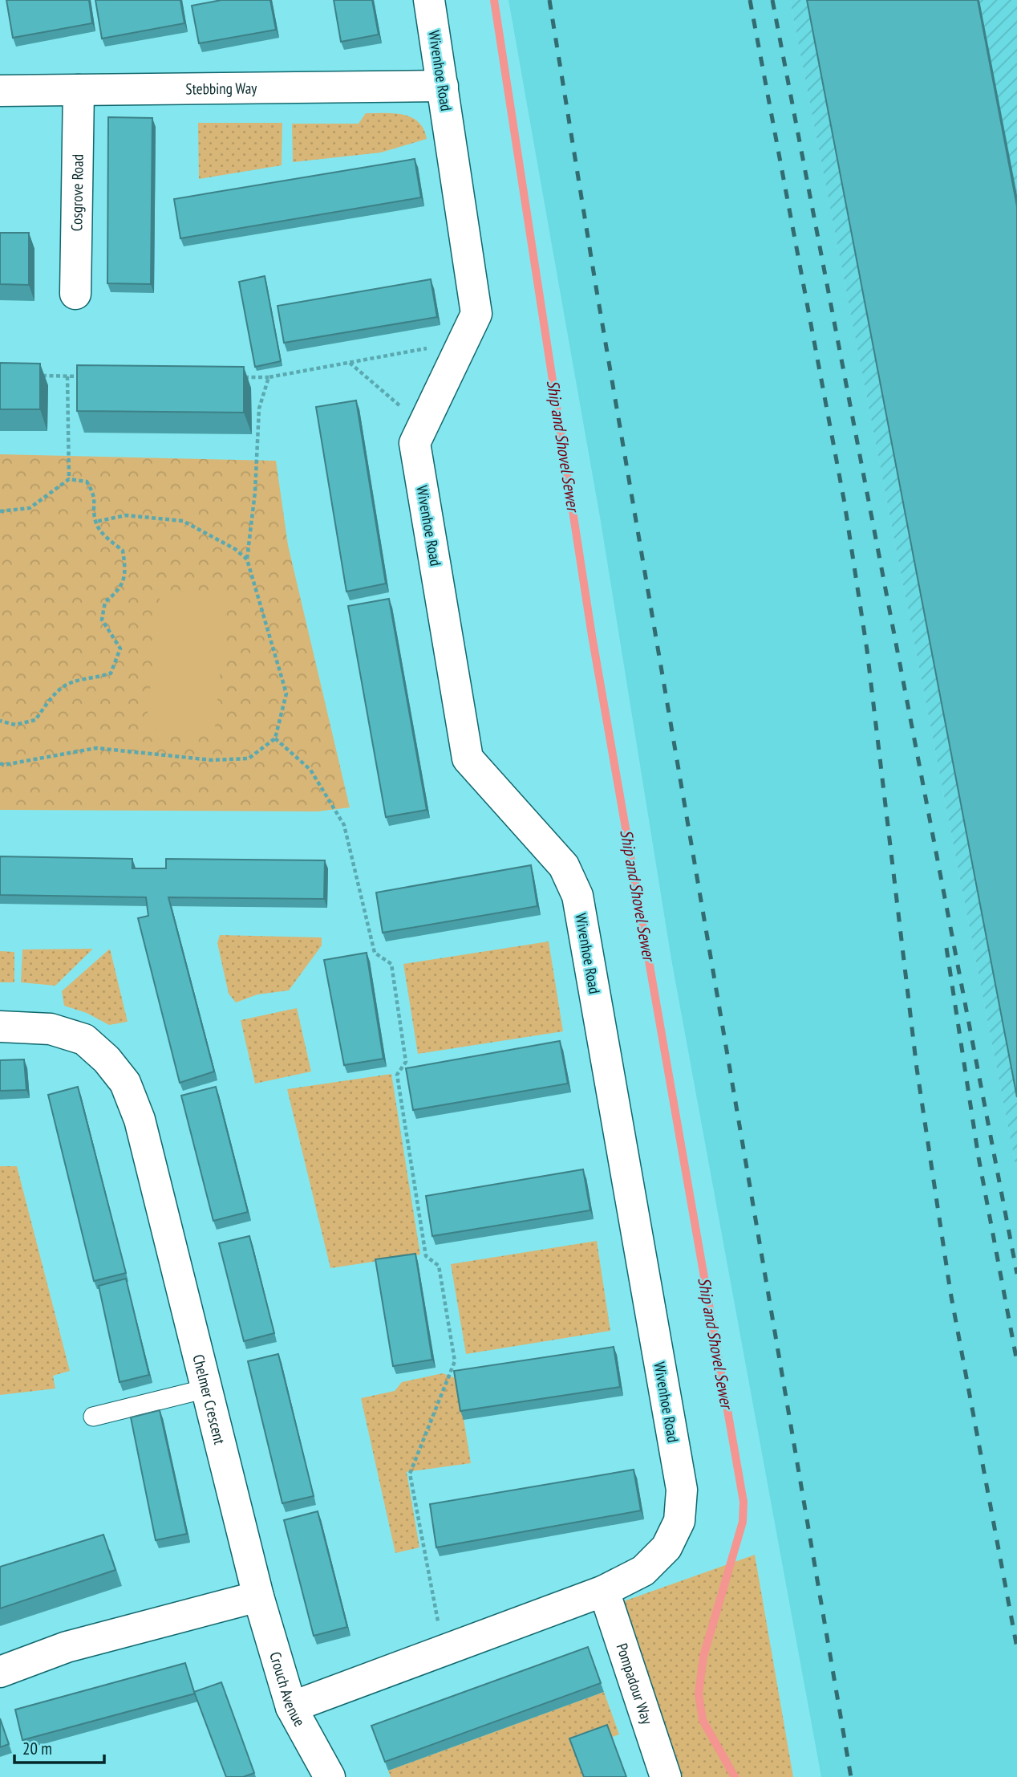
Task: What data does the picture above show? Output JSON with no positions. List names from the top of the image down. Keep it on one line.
{"streets":{"street":["Wivenhoe Road","Stebbing Way","Cosgrove Road","Chelmer Crescent","Pompadour Way","Crouch Avenue"]},"crossings":[["Wivenhoe Road","Stebbing Way"],["Wivenhoe Road","Pompadour Way"],["Wivenhoe Road","Crouch Avenue"],["Stebbing Way","Cosgrove Road"],["Chelmer Crescent","Crouch Avenue"]],"water":["Ship and Shovel Sewer"],"scale_bar":"20 m"}
